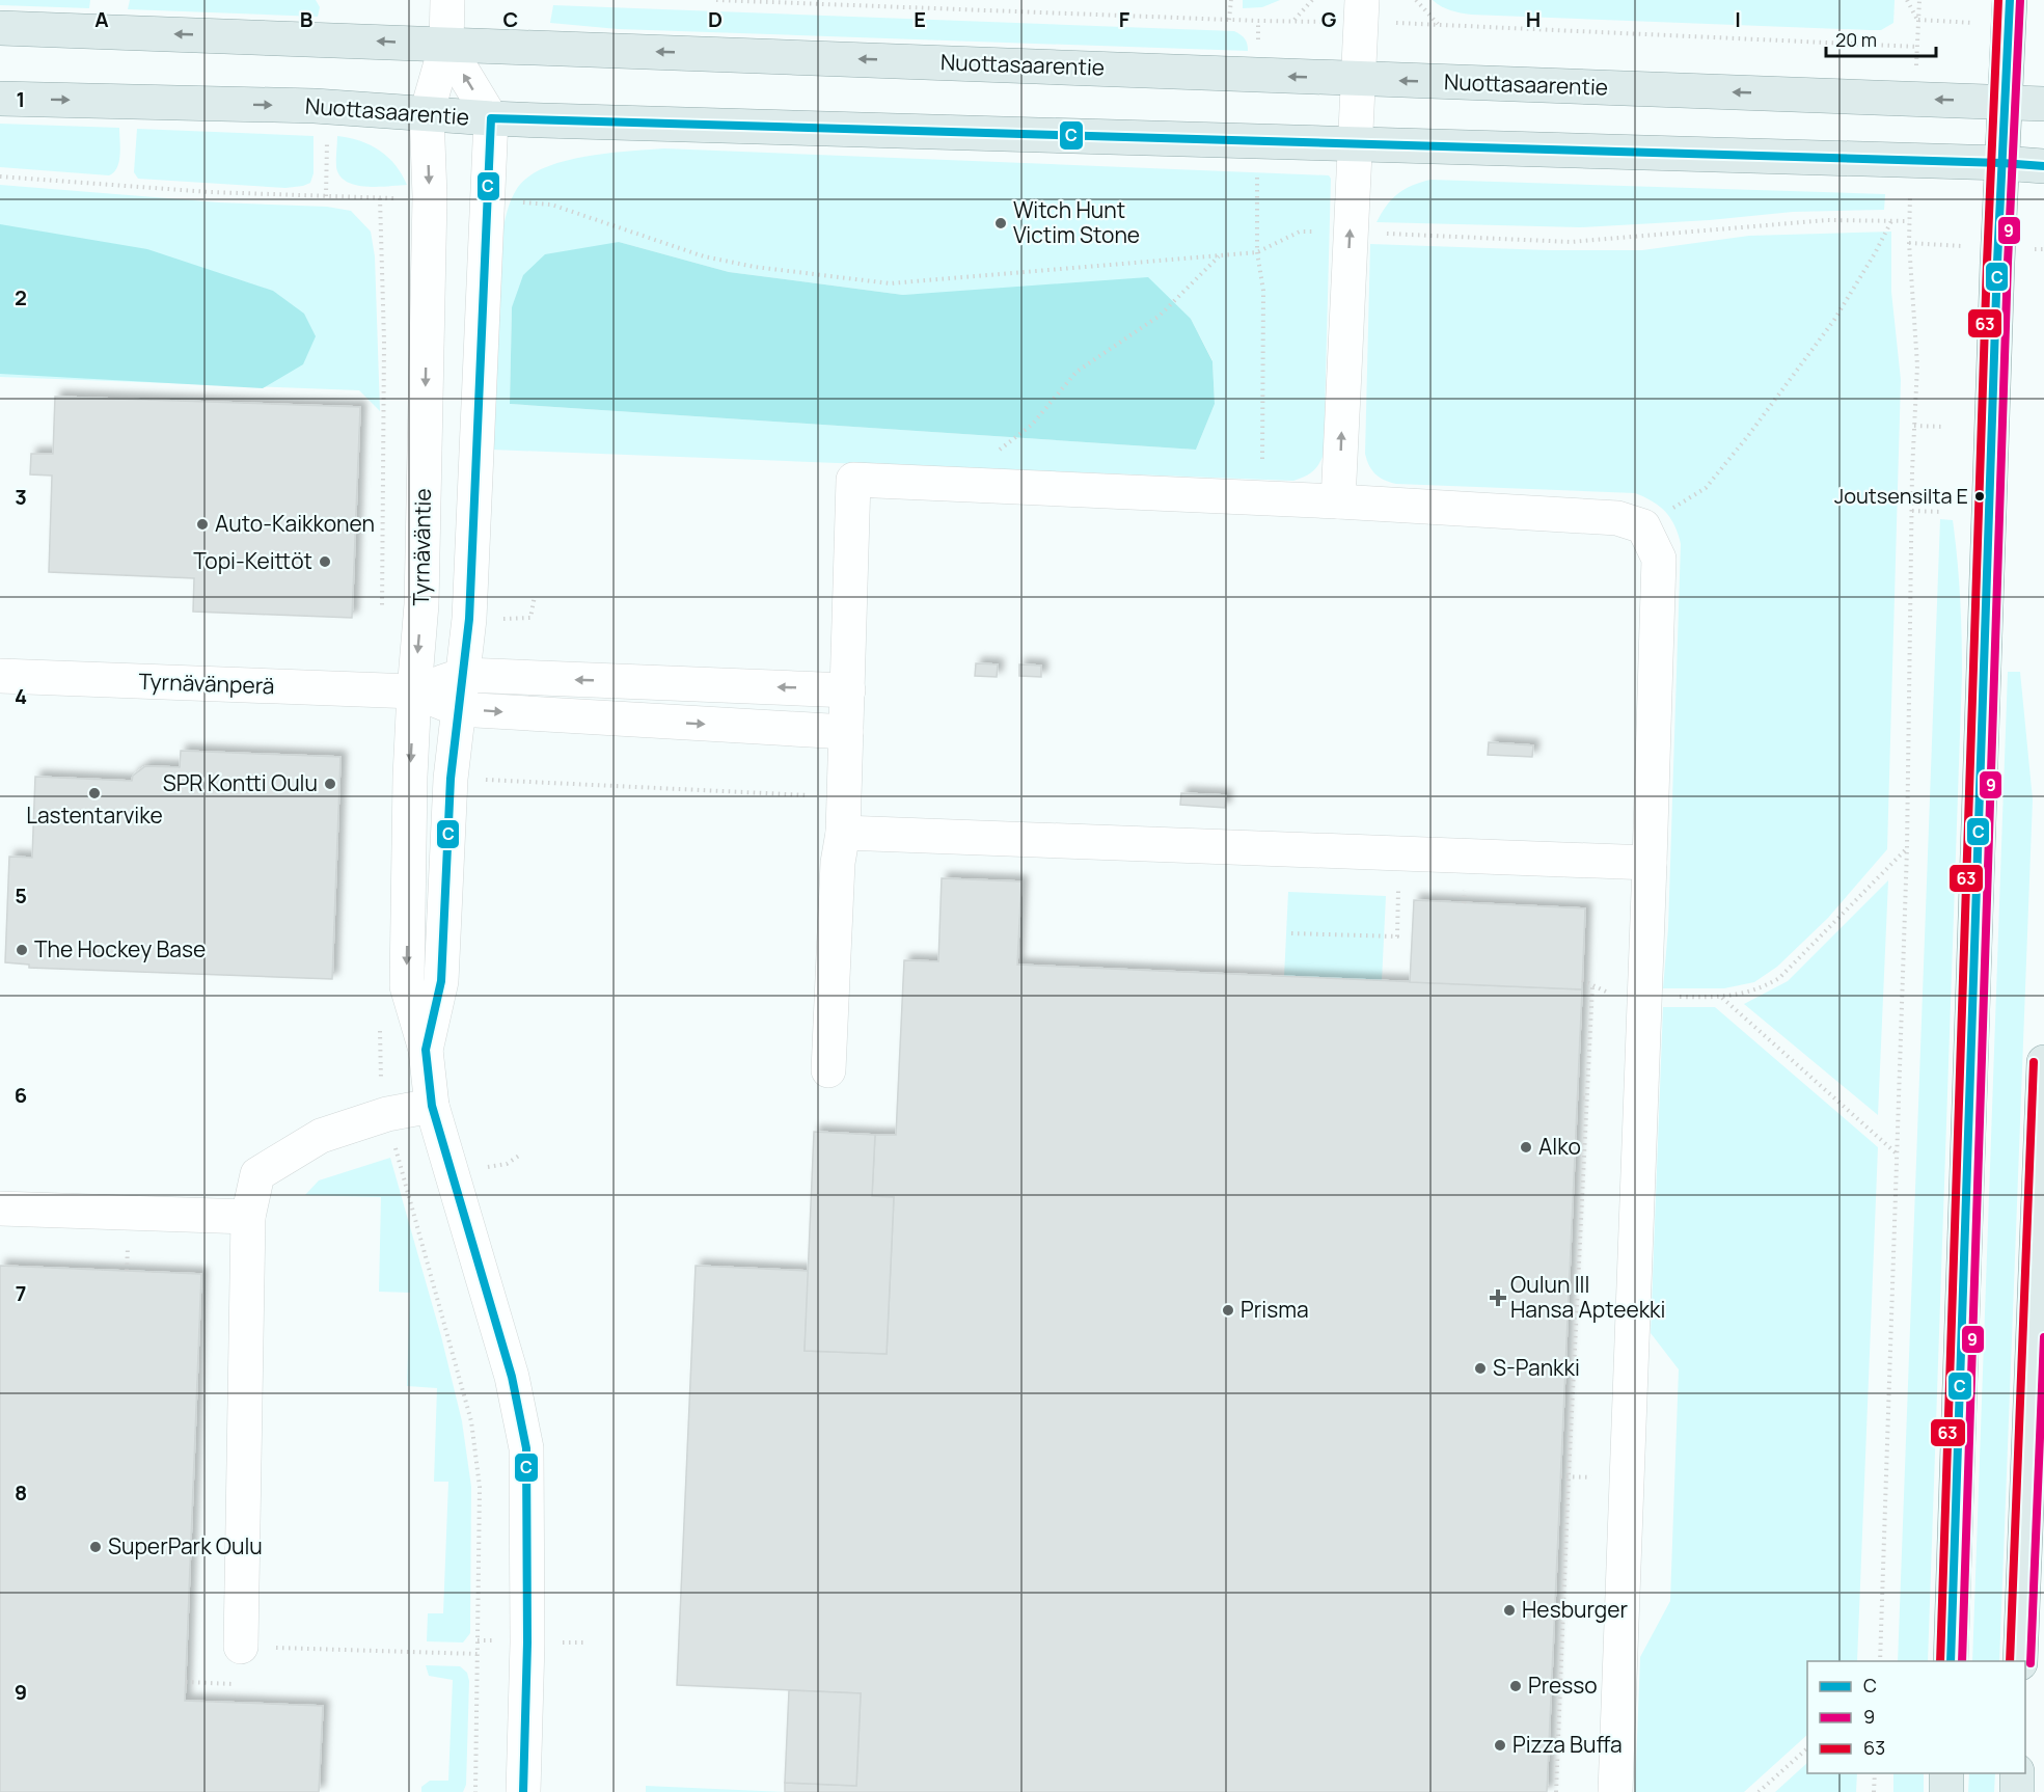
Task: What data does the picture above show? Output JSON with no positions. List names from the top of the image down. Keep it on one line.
{"streets":{"main road":["Nuottasaarentie"],"street":["Tyrnäväntie","Tyrnävänperä"]},"crossings":[["Nuottasaarentie","Tyrnäväntie"],["Tyrnäväntie","Tyrnävänperä"]],"places":{"other":["Witch Hunt Victim Stone","Joutsensilta E","Auto-Kaikkonen","Topi-Keittöt","SPR Kontti Oulu","Lastentarvike","The Hockey Base","Alko","Prisma","S-Pankki","SuperPark Oulu","Hesburger","Presso","Pizza Buffa"],"health":["Oulun III Hansa Apteekki"]},"lines":["transit line C","transit line 9","transit line 63"],"legend":["C","9","63"],"scale_bar":"20 m","grid":{"columns":["A","B","C","D","E","F","G","H","I"],"rows":["1","2","3","4","5","6","7","8","9"]}}
